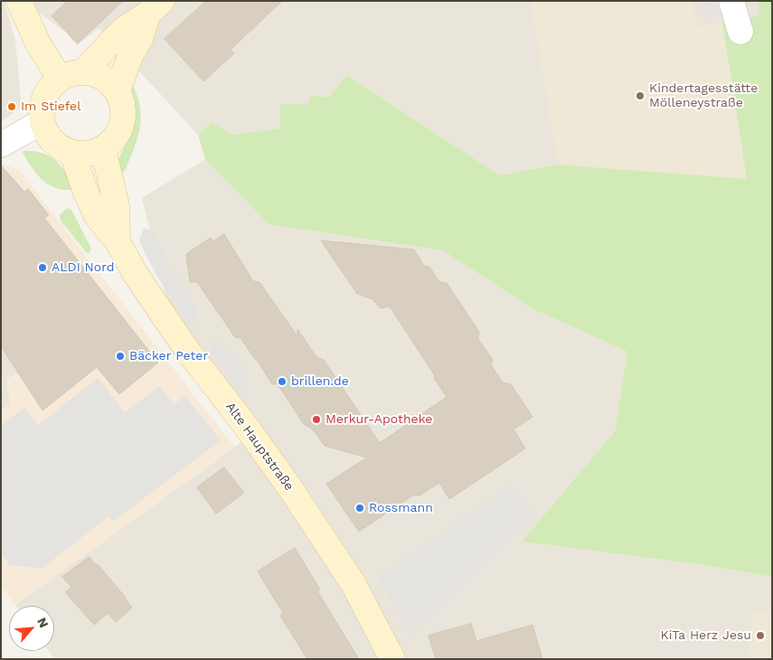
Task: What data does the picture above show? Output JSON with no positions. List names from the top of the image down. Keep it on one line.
{"streets":{"main road":["Alte Hauptstraße"]},"places":["Kindertagesstätte Mölleneystraße","Im Stiefel","ALDI Nord","Bäcker Peter","brillen.de","Merkur-Apotheke","Rossmann","KiTa Herz Jesu"],"north":"top right"}
